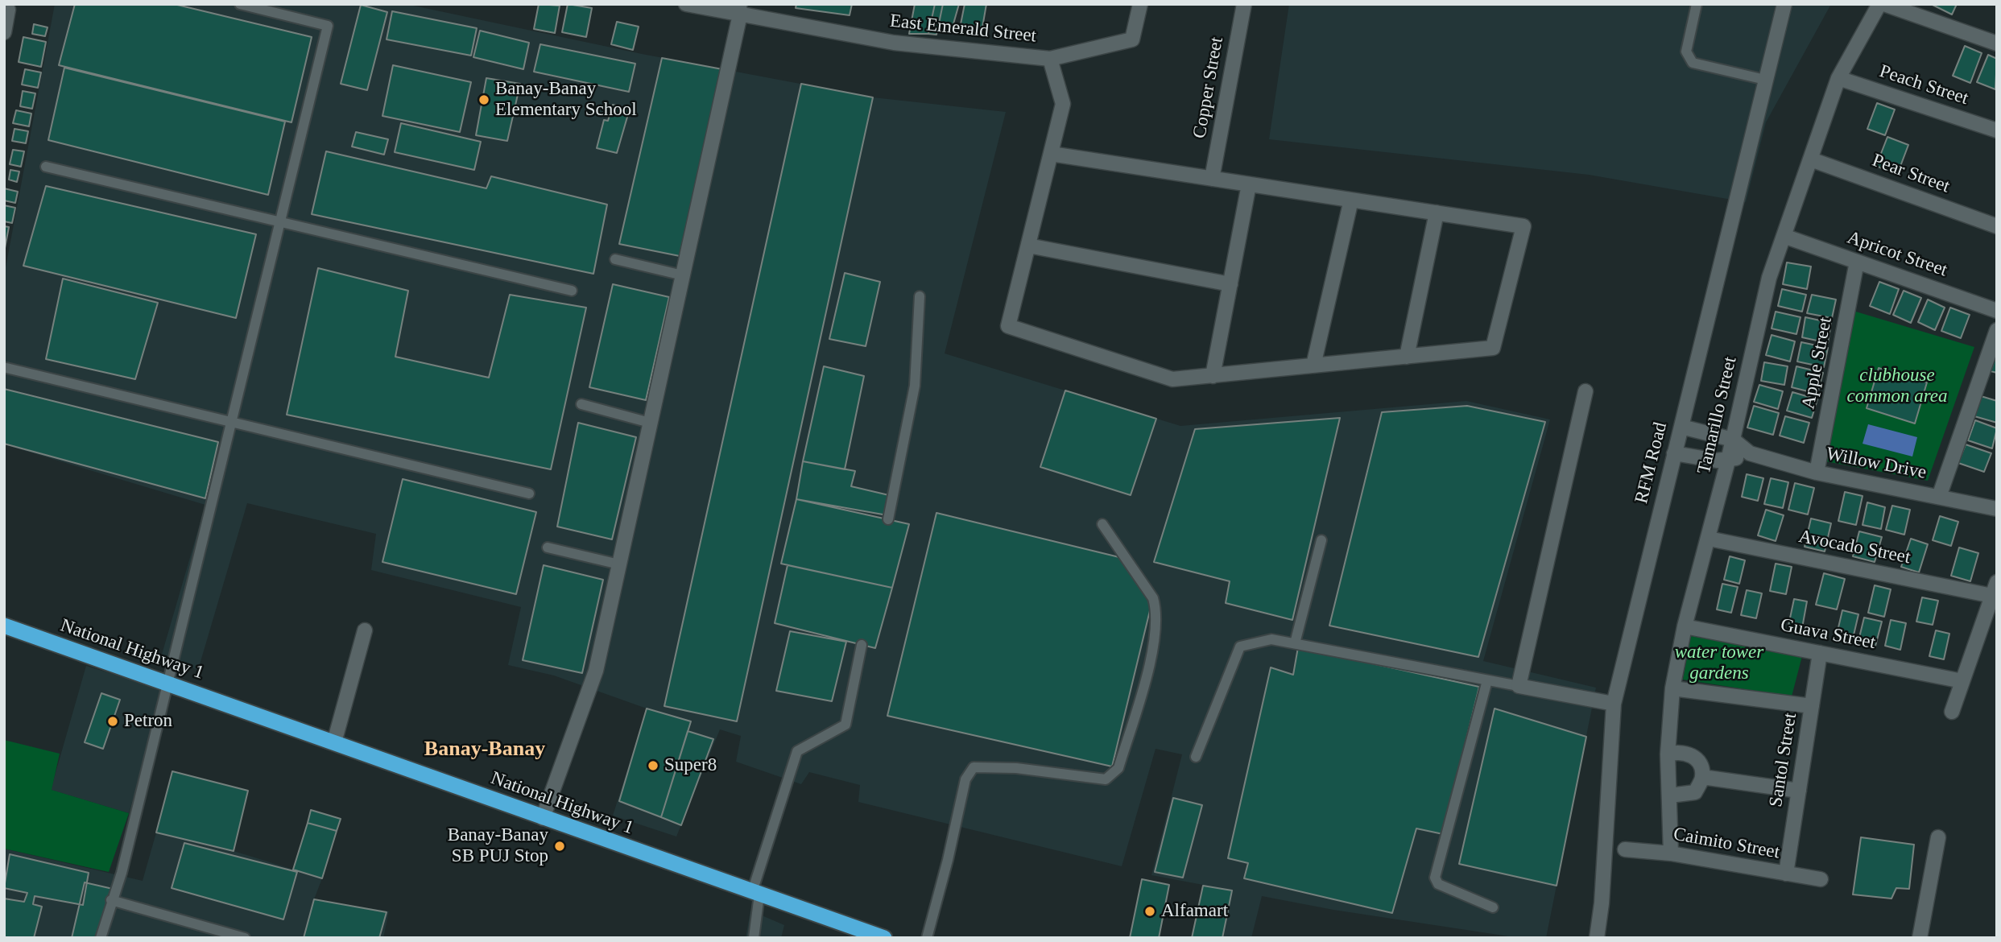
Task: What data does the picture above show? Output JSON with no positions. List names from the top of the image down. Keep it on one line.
{"streets":{"highway":["National Highway 1"],"street":["East Emerald Street","Peach Street","Copper Street","Pear Street","Apricot Street","Apple Street","Tamarillo Street","RFM Road","Willow Drive","Avocado Street","Guava Street","Santol Street","Caimito Street"]},"crossings":[["Peach Street","Tamarillo Street"],["Pear Street","Tamarillo Street"],["Apricot Street","Apple Street"],["Apricot Street","Tamarillo Street"],["Apple Street","Willow Drive"],["Tamarillo Street","Avocado Street"],["Tamarillo Street","Guava Street"],["Tamarillo Street","Caimito Street"],["Guava Street","Santol Street"],["Santol Street","Caimito Street"]],"districts":["Banay-Banay"],"parks":["clubhouse common area","water tower gardens"],"places":["Banay-Banay Elementary School","Petron","Super8","Banay-Banay SB PUJ Stop","Alfamart"]}
